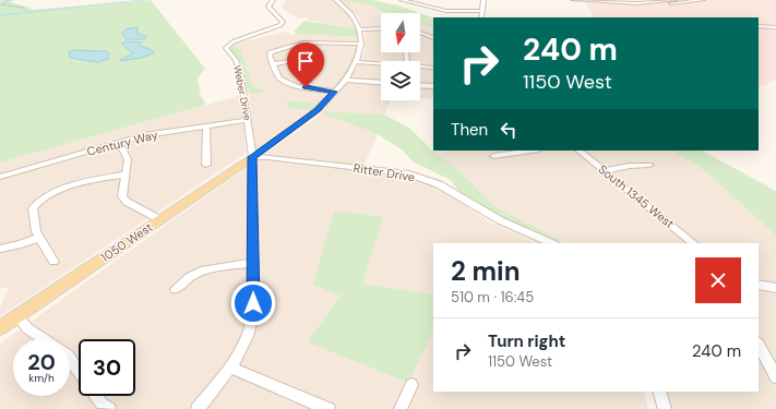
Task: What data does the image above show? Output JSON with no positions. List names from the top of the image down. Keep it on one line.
{"streets":{"main road":["1050 West"],"street":["Weber Drive","Century Way","Ritter Drive","South 1345 West"]},"crossings":[["Weber Drive","Century Way"],["Weber Drive","Ritter Drive"],["Weber Drive","1050 West"],["Ritter Drive","1050 West"]],"north":"bottom","page":{"turn":["240 m","1150 West"],"then":"Then","heading":["2 min","510 m · 16:45"],"list":[{"name":"Turn right","note":"1150 West","value":"240 m"}],"speed":"20 km/h","limit":"30"}}
